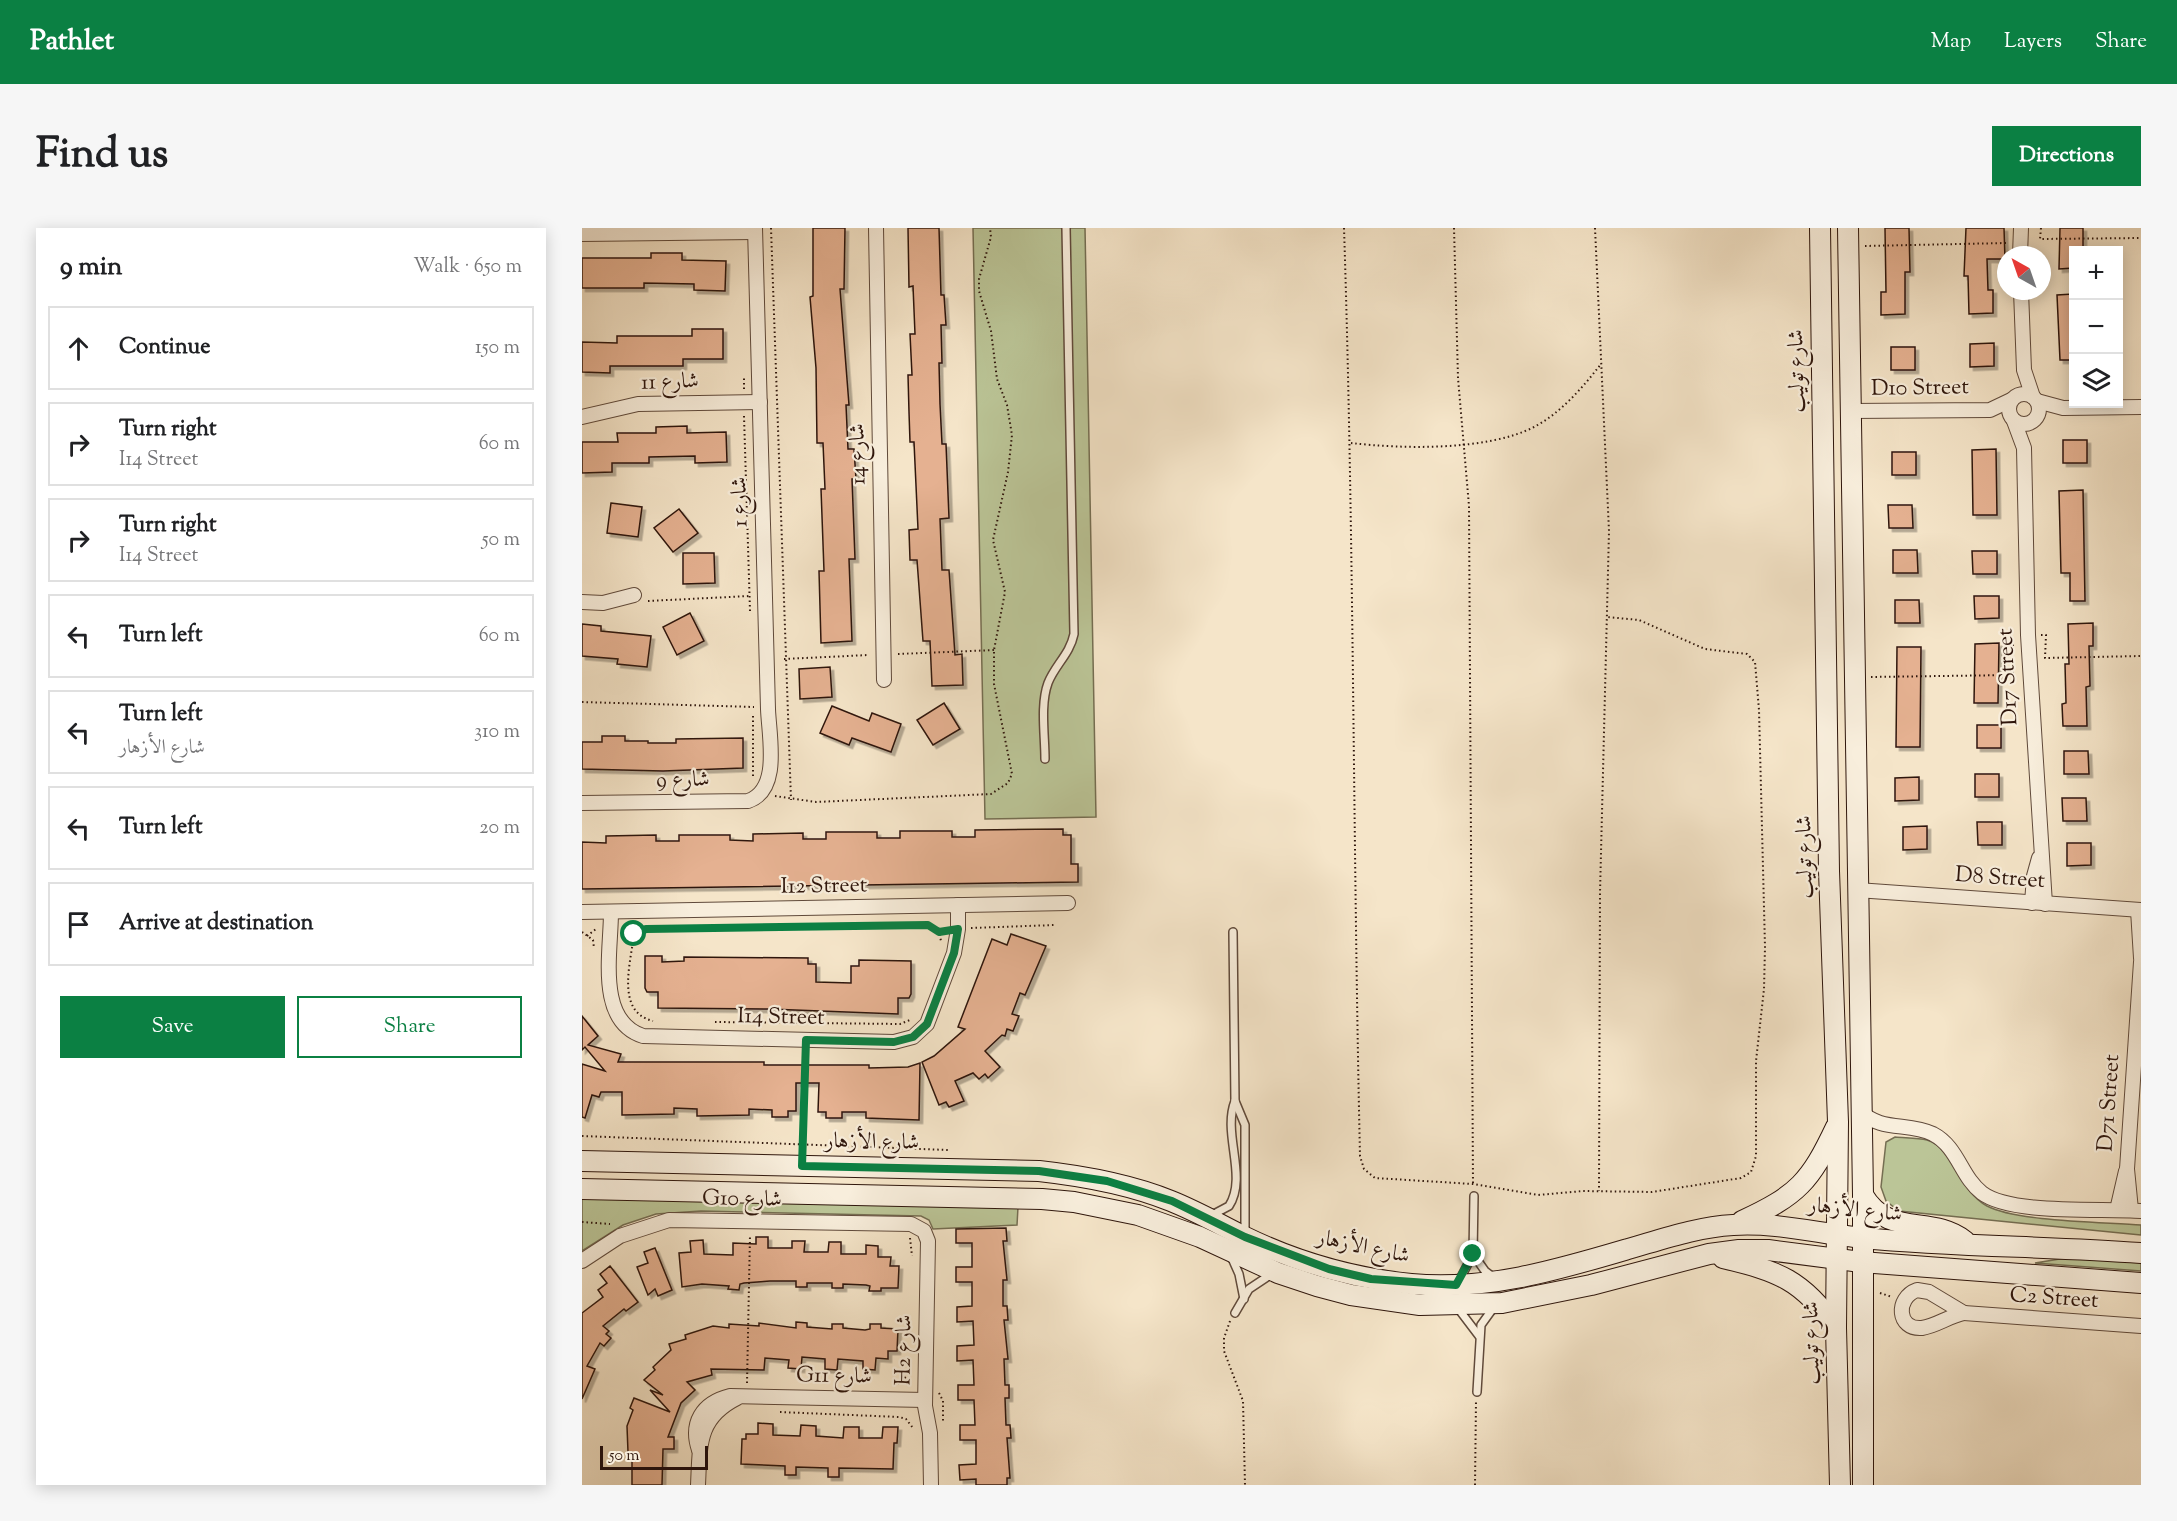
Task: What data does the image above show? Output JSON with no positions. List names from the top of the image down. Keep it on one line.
{"streets":{"street":["شارع توليب","شارع 11","D10 Street","شارع 14","شارع 1","D17 Street","شارع 9","D8 Street","I12 Street","I14 Street","D71 Street","شارع الأزهار","G10 شارع","C2 Street","H2 شارع","G11 شارع"]},"crossings":[["شارع توليب","شارع الأزهار"],["شارع 11","شارع 1"],["D10 Street","D17 Street"],["شارع 1","شارع 9"],["D17 Street","D8 Street"],["D8 Street","D71 Street"],["I12 Street","I14 Street"],["G10 شارع","H2 شارع"],["H2 شارع","G11 شارع"]],"scale_bar":"50 m","north":"top left","page":{"header":"Pathlet","nav":["Map","Layers","Share"],"title":"Find us","buttons":["Directions",["Save","Share"]],"heading":["9 min","Walk · 650 m"],"map_buttons":["+","−"],"list":[["Continue","150 m"],["Turn right","I14 Street","60 m"],["Turn right","I14 Street","50 m"],["Turn left","60 m"],["Turn left","شارع الأزهار","310 m"],["Turn left","20 m"],"Arrive at destination"],"scale":"50 m"}}
